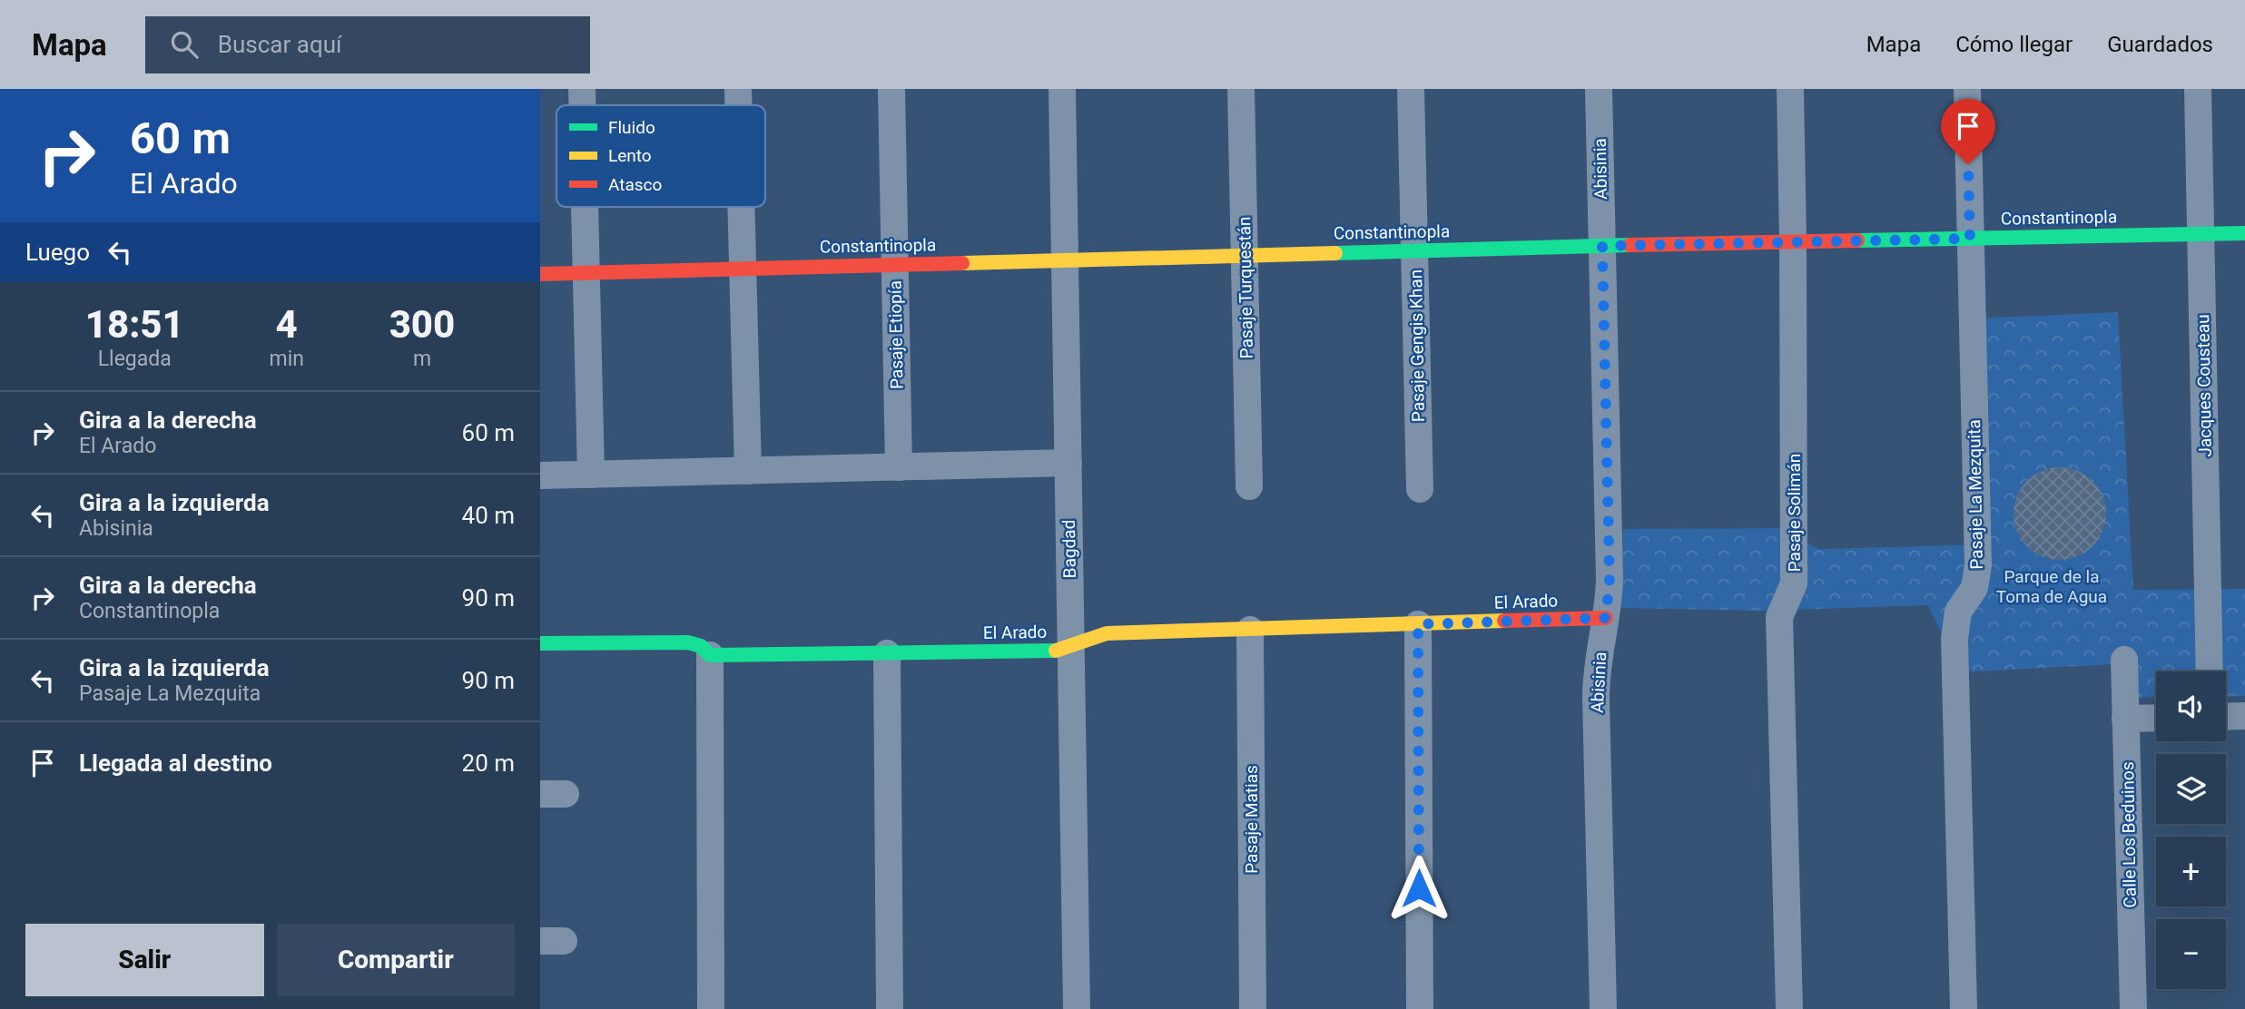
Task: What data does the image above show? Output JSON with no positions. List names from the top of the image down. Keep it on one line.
{"streets":{"street":["Abisinia","Constantinopla","Pasaje Turquestán","Pasaje Etiopía","Pasaje Gengis Khan","Jacques Cousteau","Pasaje La Mezquita","Pasaje Solimán","Bagdad","El Arado","Pasaje Matias","Calle Los Beduinos"]},"crossings":[["Abisinia","Constantinopla"],["Abisinia","El Arado"],["Constantinopla","Pasaje Turquestán"],["Constantinopla","Pasaje Etiopía"],["Constantinopla","Pasaje Gengis Khan"],["Constantinopla","Jacques Cousteau"],["Constantinopla","Pasaje La Mezquita"],["Constantinopla","Pasaje Solimán"],["Constantinopla","Bagdad"],["Bagdad","El Arado"],["El Arado","Pasaje Matias"]],"parks":["Parque de la Toma de Agua"],"legend":["Fluido","Lento","Atasco"],"page":{"header":"Mapa","search":"Buscar aquí","nav":["Mapa","Cómo llegar","Guardados"],"turn":["60 m","El Arado"],"then":"Luego","eta":["18:51","Llegada","4","min","300","m"],"list":[{"name":"Gira a la derecha","note":"El Arado","value":"60 m"},{"name":"Gira a la izquierda","note":"Abisinia","value":"40 m"},{"name":"Gira a la derecha","note":"Constantinopla","value":"90 m"},{"name":"Gira a la izquierda","note":"Pasaje La Mezquita","value":"90 m"},{"name":"Llegada al destino","value":"20 m"}],"map_buttons":["+","−"],"buttons":["Salir","Compartir"]}}
